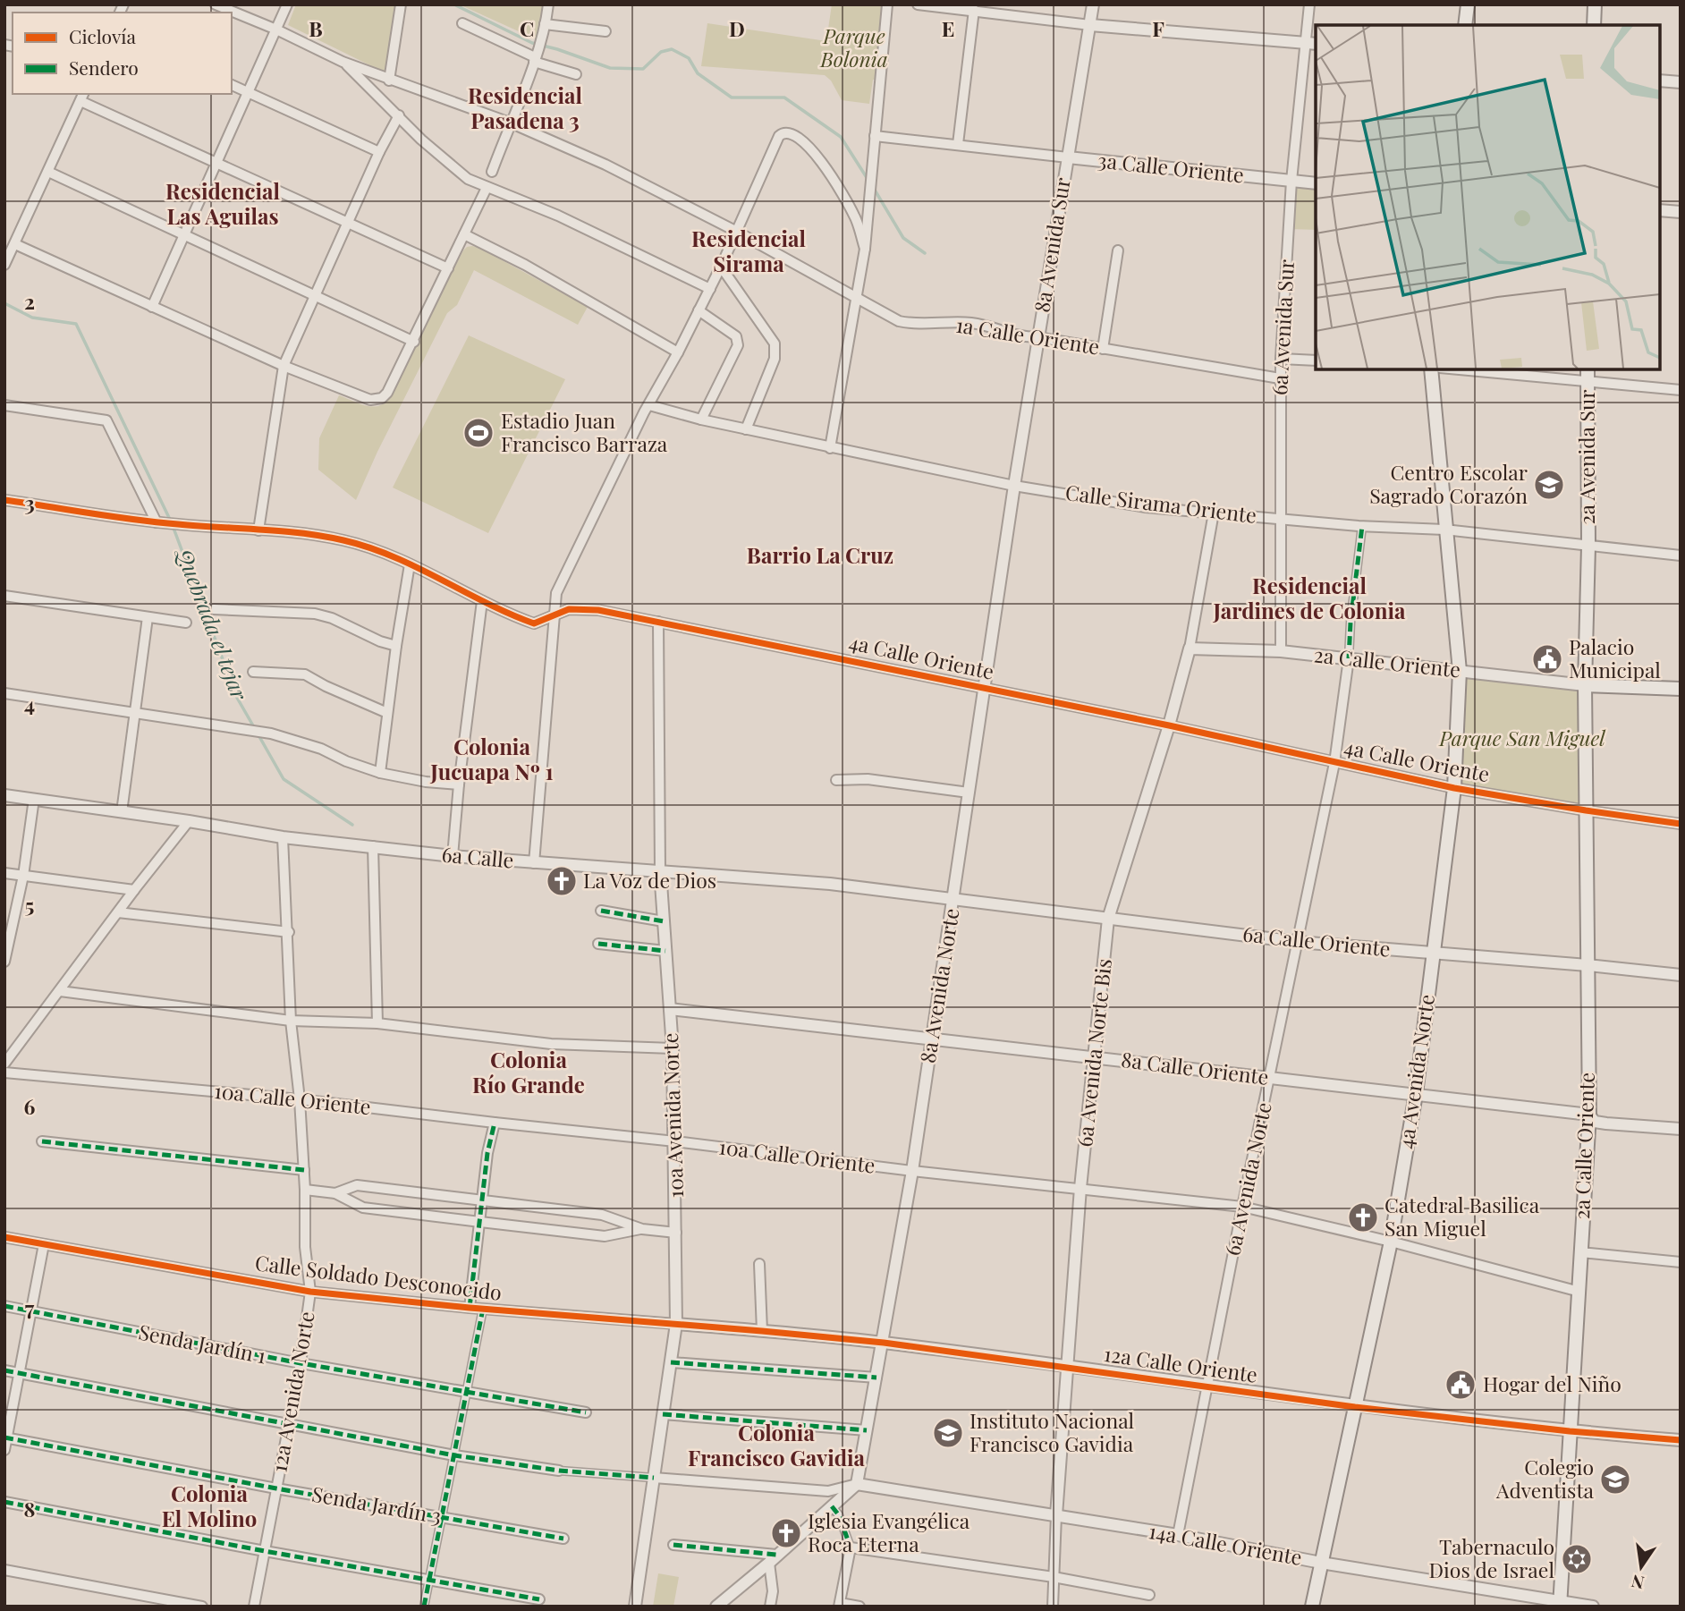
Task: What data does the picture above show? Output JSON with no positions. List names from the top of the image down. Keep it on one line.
{"streets":{"main road":["2a Avenida Sur","2a Calle Oriente","4a Avenida Norte"],"street":["3a Calle Oriente","8a Avenida Sur","6a Avenida Sur","1a Calle Oriente","Calle Sirama Oriente","4a Calle Oriente","6a Calle","6a Calle Oriente","8a Avenida Norte","6a Avenida Norte Bis","8a Calle Oriente","10a Calle Oriente","10a Avenida Norte","6a Avenida Norte","Calle Soldado Desconocido","Senda Jardín 1","12a Calle Oriente","12a Avenida Norte","Senda Jardín 3","14a Calle Oriente"]},"crossings":[["3a Calle Oriente","8a Avenida Sur"],["3a Calle Oriente","6a Avenida Sur"],["8a Avenida Sur","1a Calle Oriente"],["8a Avenida Sur","Calle Sirama Oriente"],["8a Avenida Sur","8a Avenida Norte"],["6a Avenida Sur","1a Calle Oriente"],["6a Avenida Sur","Calle Sirama Oriente"],["6a Avenida Sur","2a Calle Oriente"],["2a Avenida Sur","Calle Sirama Oriente"],["2a Avenida Sur","2a Calle Oriente"],["Calle Sirama Oriente","2a Calle Oriente"],["Calle Sirama Oriente","8a Avenida Norte"],["Calle Sirama Oriente","6a Avenida Norte Bis"],["Calle Sirama Oriente","4a Avenida Norte"],["Calle Sirama Oriente","6a Avenida Norte"],["4a Calle Oriente","2a Calle Oriente"],["4a Calle Oriente","8a Avenida Norte"],["4a Calle Oriente","6a Avenida Norte Bis"],["4a Calle Oriente","4a Avenida Norte"],["4a Calle Oriente","10a Avenida Norte"],["4a Calle Oriente","6a Avenida Norte"],["2a Calle Oriente","6a Calle Oriente"],["2a Calle Oriente","6a Avenida Norte Bis"],["2a Calle Oriente","8a Calle Oriente"],["2a Calle Oriente","4a Avenida Norte"],["2a Calle Oriente","10a Calle Oriente"],["2a Calle Oriente","6a Avenida Norte"],["2a Calle Oriente","12a Calle Oriente"],["2a Calle Oriente","14a Calle Oriente"],["6a Calle","6a Calle Oriente"],["6a Calle","8a Avenida Norte"],["6a Calle","10a Avenida Norte"],["6a Calle","12a Avenida Norte"],["6a Calle Oriente","8a Avenida Norte"],["6a Calle Oriente","6a Avenida Norte Bis"],["6a Calle Oriente","4a Avenida Norte"],["6a Calle Oriente","6a Avenida Norte"],["8a Avenida Norte","8a Calle Oriente"],["8a Avenida Norte","10a Calle Oriente"],["8a Avenida Norte","12a Calle Oriente"],["8a Avenida Norte","14a Calle Oriente"],["6a Avenida Norte Bis","8a Calle Oriente"],["6a Avenida Norte Bis","10a Calle Oriente"],["6a Avenida Norte Bis","12a Calle Oriente"],["6a Avenida Norte Bis","14a Calle Oriente"],["8a Calle Oriente","4a Avenida Norte"],["8a Calle Oriente","10a Avenida Norte"],["8a Calle Oriente","6a Avenida Norte"],["4a Avenida Norte","10a Calle Oriente"],["4a Avenida Norte","12a Calle Oriente"],["4a Avenida Norte","14a Calle Oriente"],["10a Calle Oriente","10a Avenida Norte"],["10a Calle Oriente","6a Avenida Norte"],["10a Calle Oriente","12a Avenida Norte"],["10a Avenida Norte","Calle Soldado Desconocido"],["10a Avenida Norte","12a Calle Oriente"],["10a Avenida Norte","14a Calle Oriente"],["6a Avenida Norte","12a Calle Oriente"],["6a Avenida Norte","14a Calle Oriente"],["Calle Soldado Desconocido","12a Calle Oriente"],["Calle Soldado Desconocido","12a Avenida Norte"],["Senda Jardín 1","12a Avenida Norte"],["12a Avenida Norte","Senda Jardín 3"]],"districts":["Residencial Pasadena 3","Residencial Las Aguilas","Residencial Sirama","Barrio La Cruz","Residencial Jardines de Colonia","Colonia Jucuapa Nº 1","Colonia Río Grande","Colonia Francisco Gavidia","Colonia El Molino"],"water":["Quebrada el tejar"],"parks":["Parque Bolonia","Parque San Miguel"],"places":{"sports":["Estadio Juan Francisco Barraza"],"school or university":["Centro Escolar Sagrado Corazón","Instituto Nacional Francisco Gavidia","Colegio Adventista"],"public building":["Palacio Municipal","Hogar del Niño"],"church":["La Voz de Dios","Catedral Basilica San Miguel","Iglesia Evangélica Roca Eterna"],"synagogue":["Tabernaculo Dios de Israel"]},"legend":["Ciclovía","Sendero"],"north":"bottom","grid":{"columns":["B","C","D","E","F"],"rows":["2","3","4","5","6","7","8"]}}
